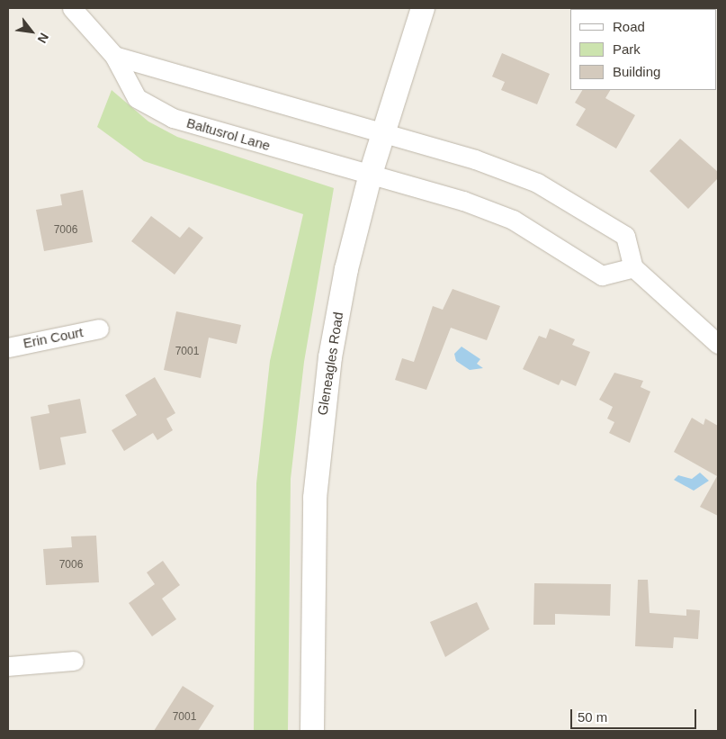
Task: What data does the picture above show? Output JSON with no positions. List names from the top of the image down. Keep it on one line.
{"streets":{"street":["Baltusrol Lane","Erin Court","Gleneagles Road"]},"crossings":[["Baltusrol Lane","Gleneagles Road"]],"house_numbers":["7006","7001","7006","7001"],"legend":["Road","Park","Building"],"scale_bar":"50 m","north":"bottom right"}
